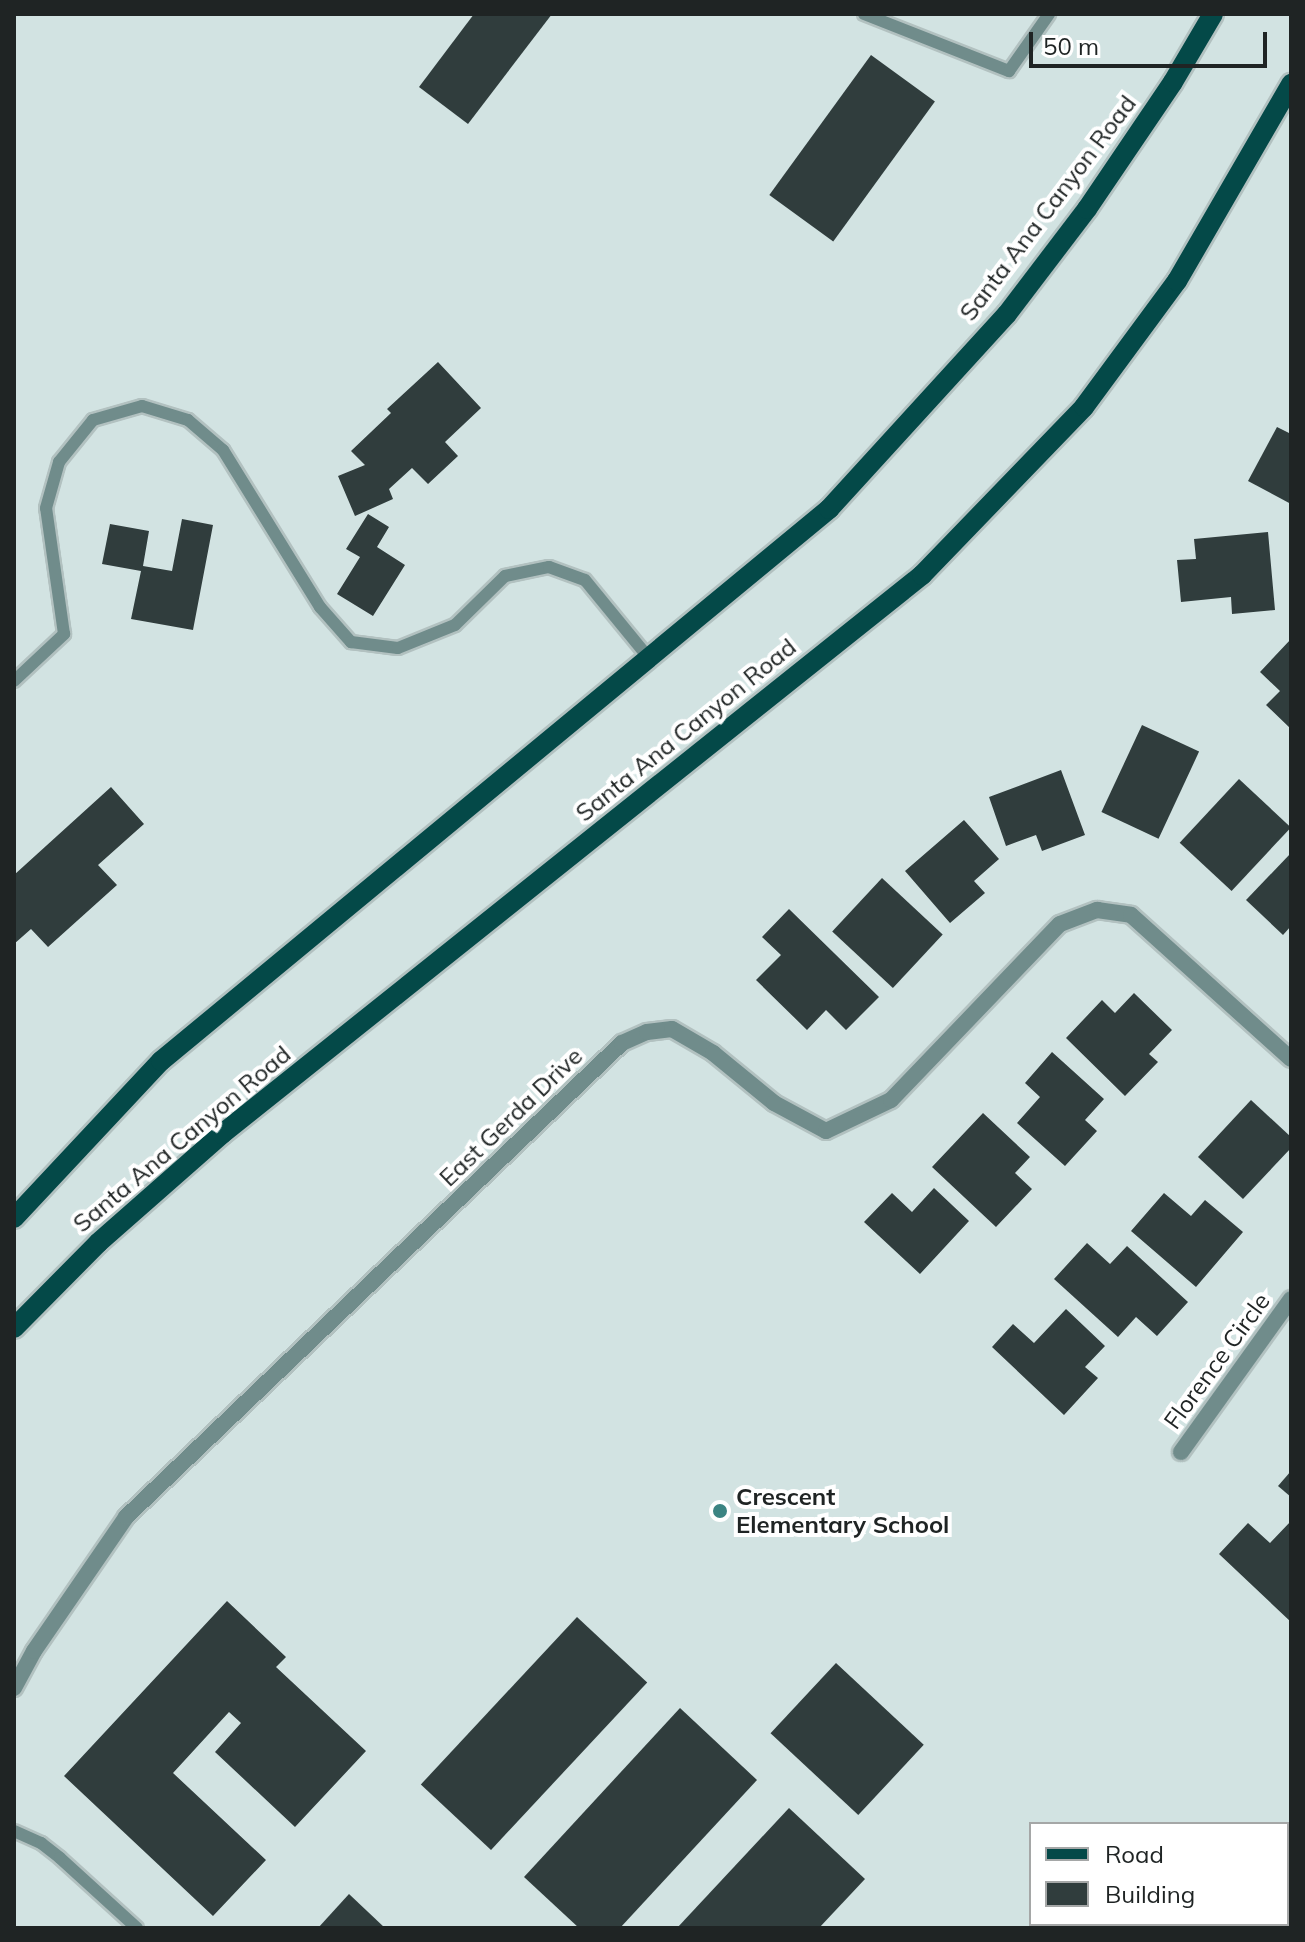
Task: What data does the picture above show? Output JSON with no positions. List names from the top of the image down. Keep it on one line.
{"streets":{"main road":["Santa Ana Canyon Road"],"street":["East Gerda Drive","Florence Circle"]},"places":["Crescent Elementary School"],"legend":["Road","Building"],"scale_bar":"50 m"}
